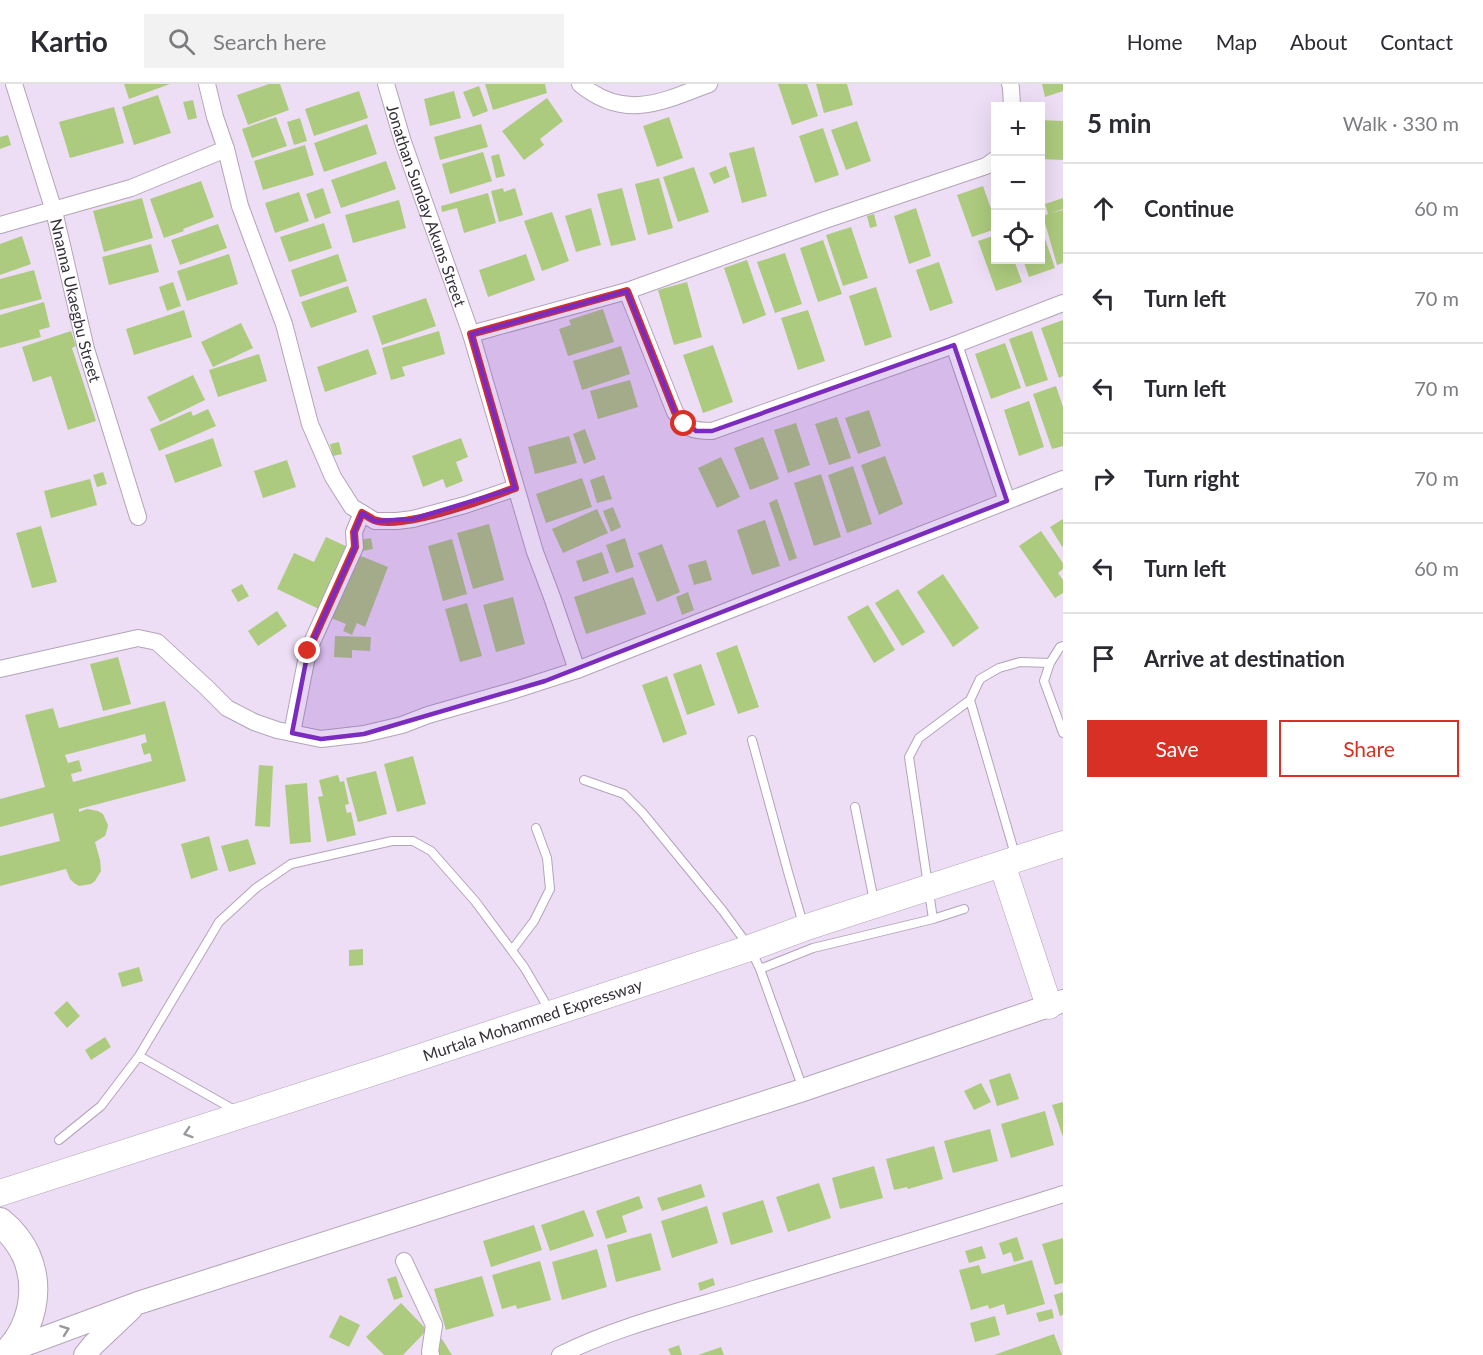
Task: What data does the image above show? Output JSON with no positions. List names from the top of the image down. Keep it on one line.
{"streets":{"main road":["Murtala Mohammed Expressway"],"street":["Jonathan Sunday Akuns Street","Nnanna Ukaegbu Street"]},"page":{"header":"Kartio","search":"Search here","nav":["Home","Map","About","Contact"],"heading":["5 min","Walk · 330 m"],"map_buttons":["+","−"],"list":[["Continue","60 m"],["Turn left","70 m"],["Turn left","70 m"],["Turn right","70 m"],["Turn left","60 m"],"Arrive at destination"],"buttons":["Save","Share"]}}
